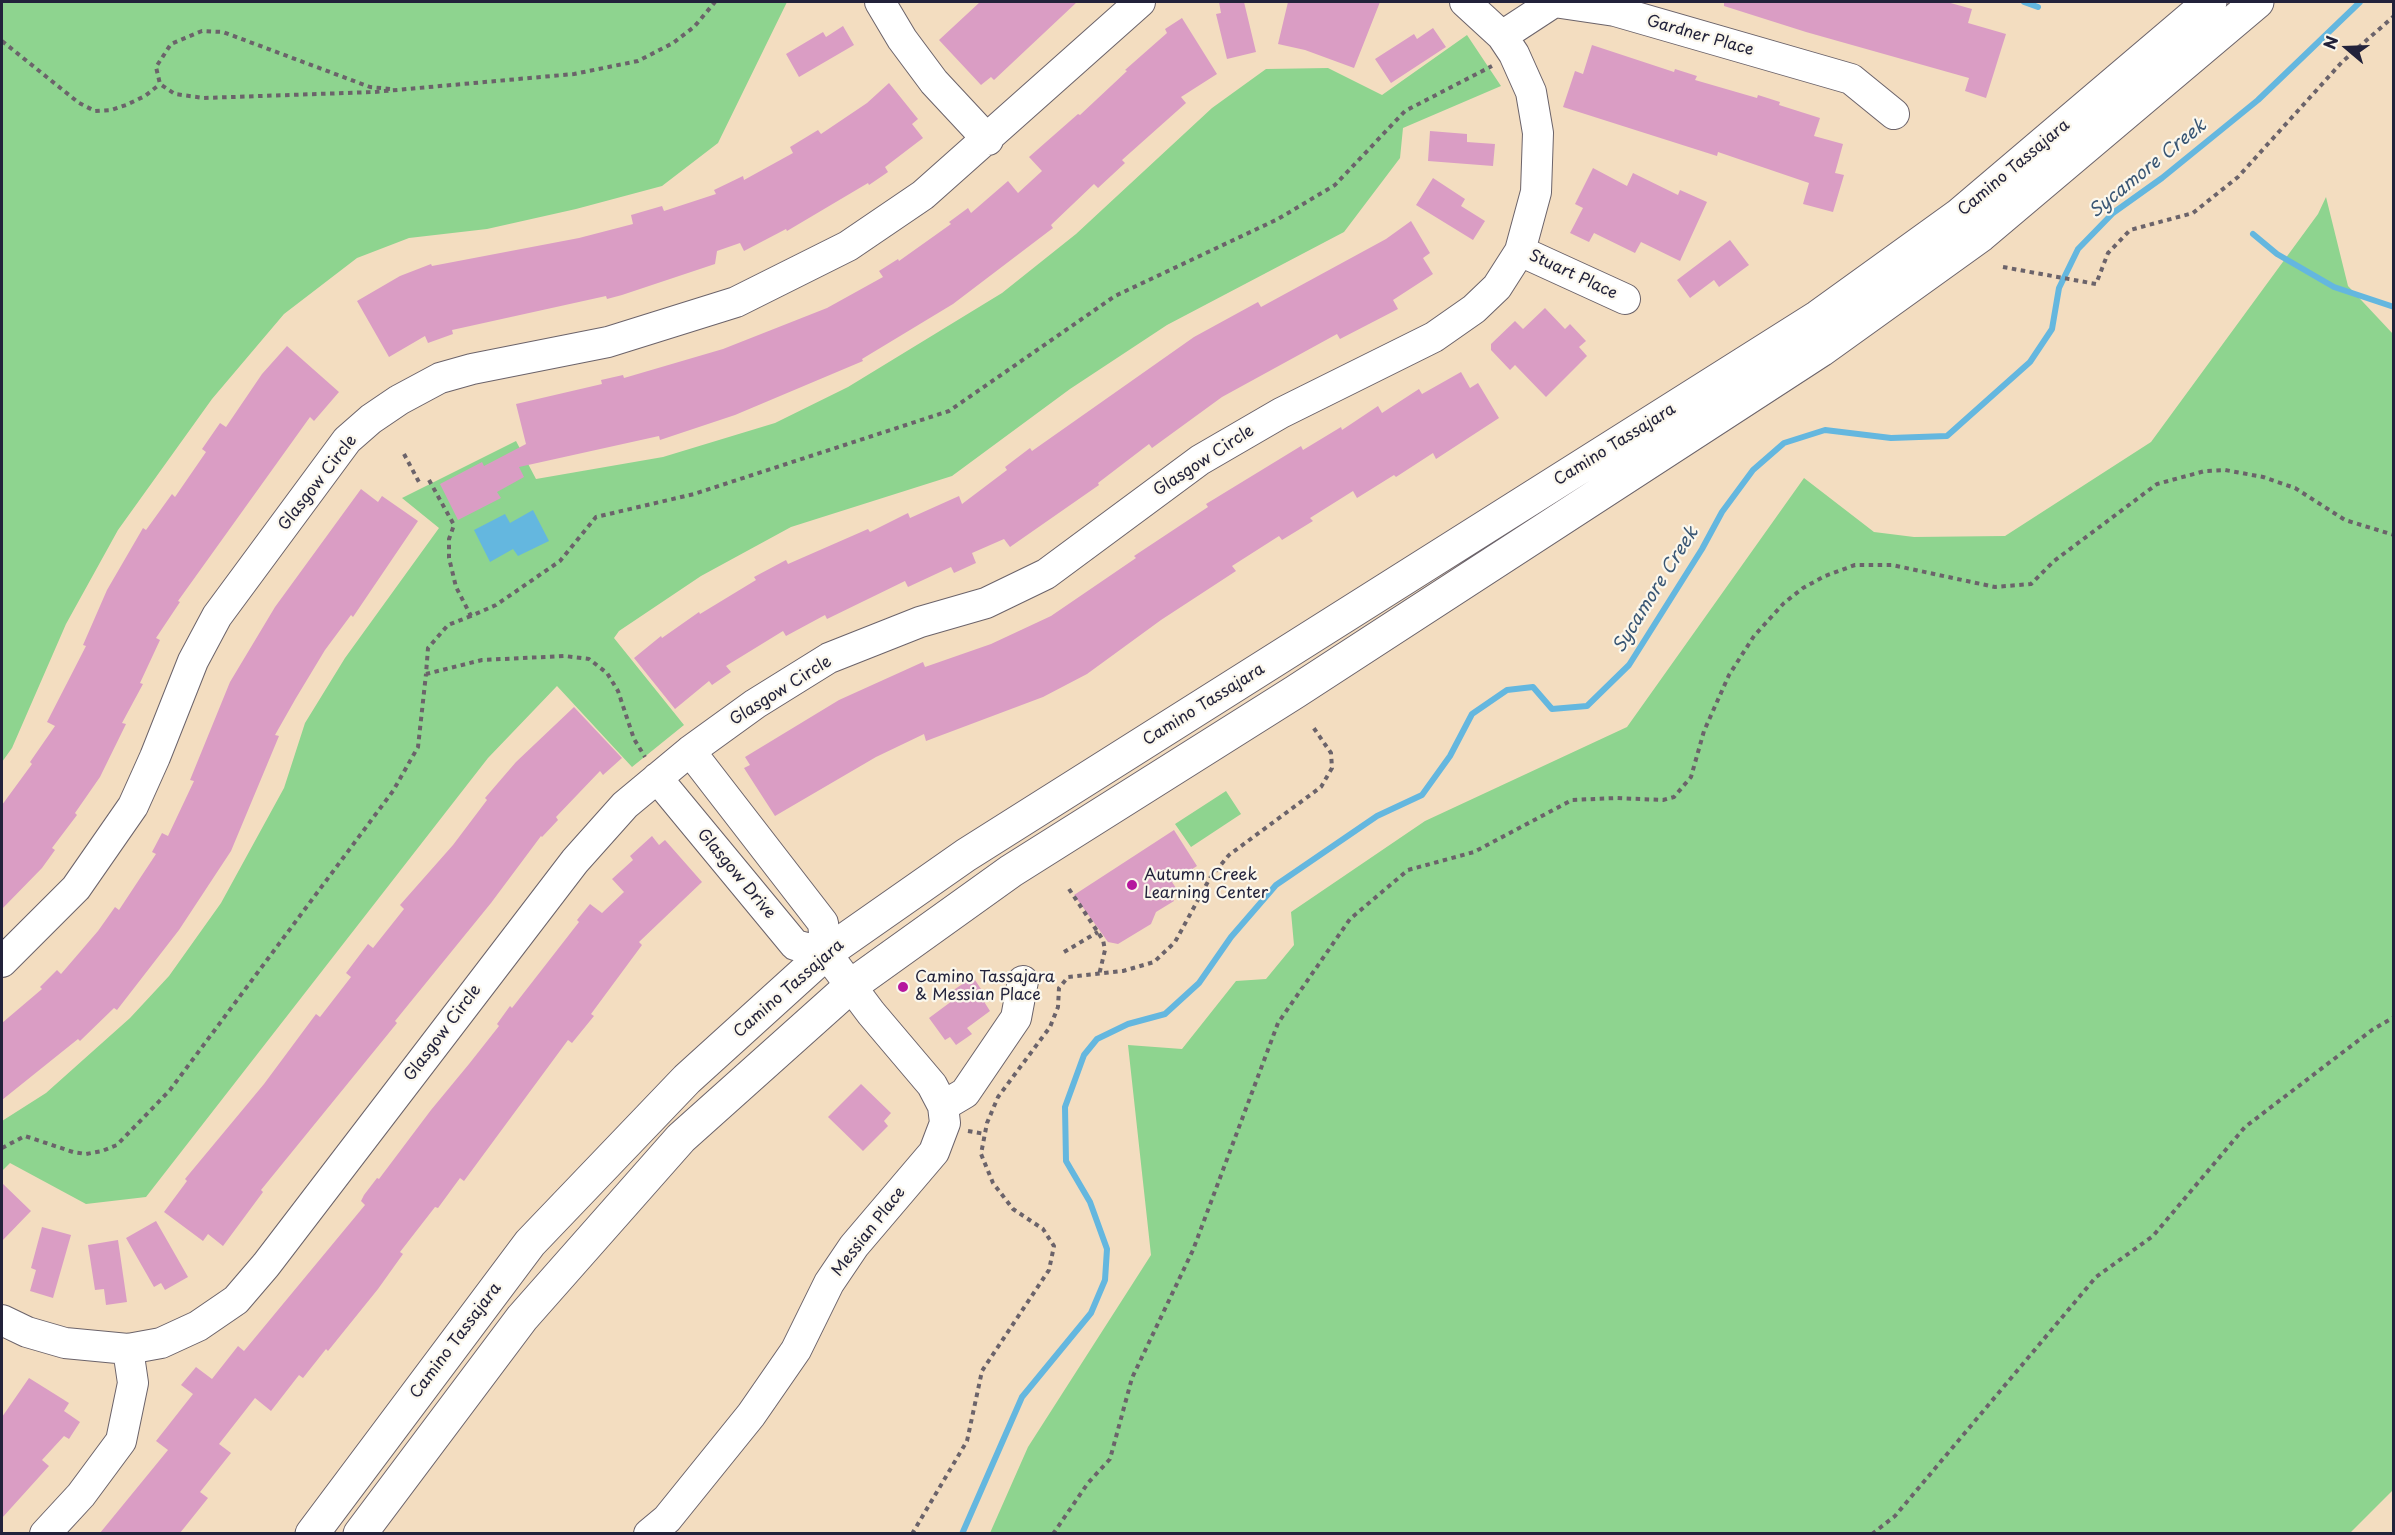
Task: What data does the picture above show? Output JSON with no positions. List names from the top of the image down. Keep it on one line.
{"streets":{"main road":["Camino Tassajara"],"street":["Gardner Place","Stuart Place","Glasgow Circle","Glasgow Drive","Messian Place"]},"crossings":[["Gardner Place","Glasgow Circle"],["Camino Tassajara","Glasgow Drive"],["Stuart Place","Glasgow Circle"],["Glasgow Circle","Glasgow Drive"]],"water":["Sycamore Creek"],"places":["Autumn Creek Learning Center","Camino Tassajara & Messian Place"],"north":"left"}
